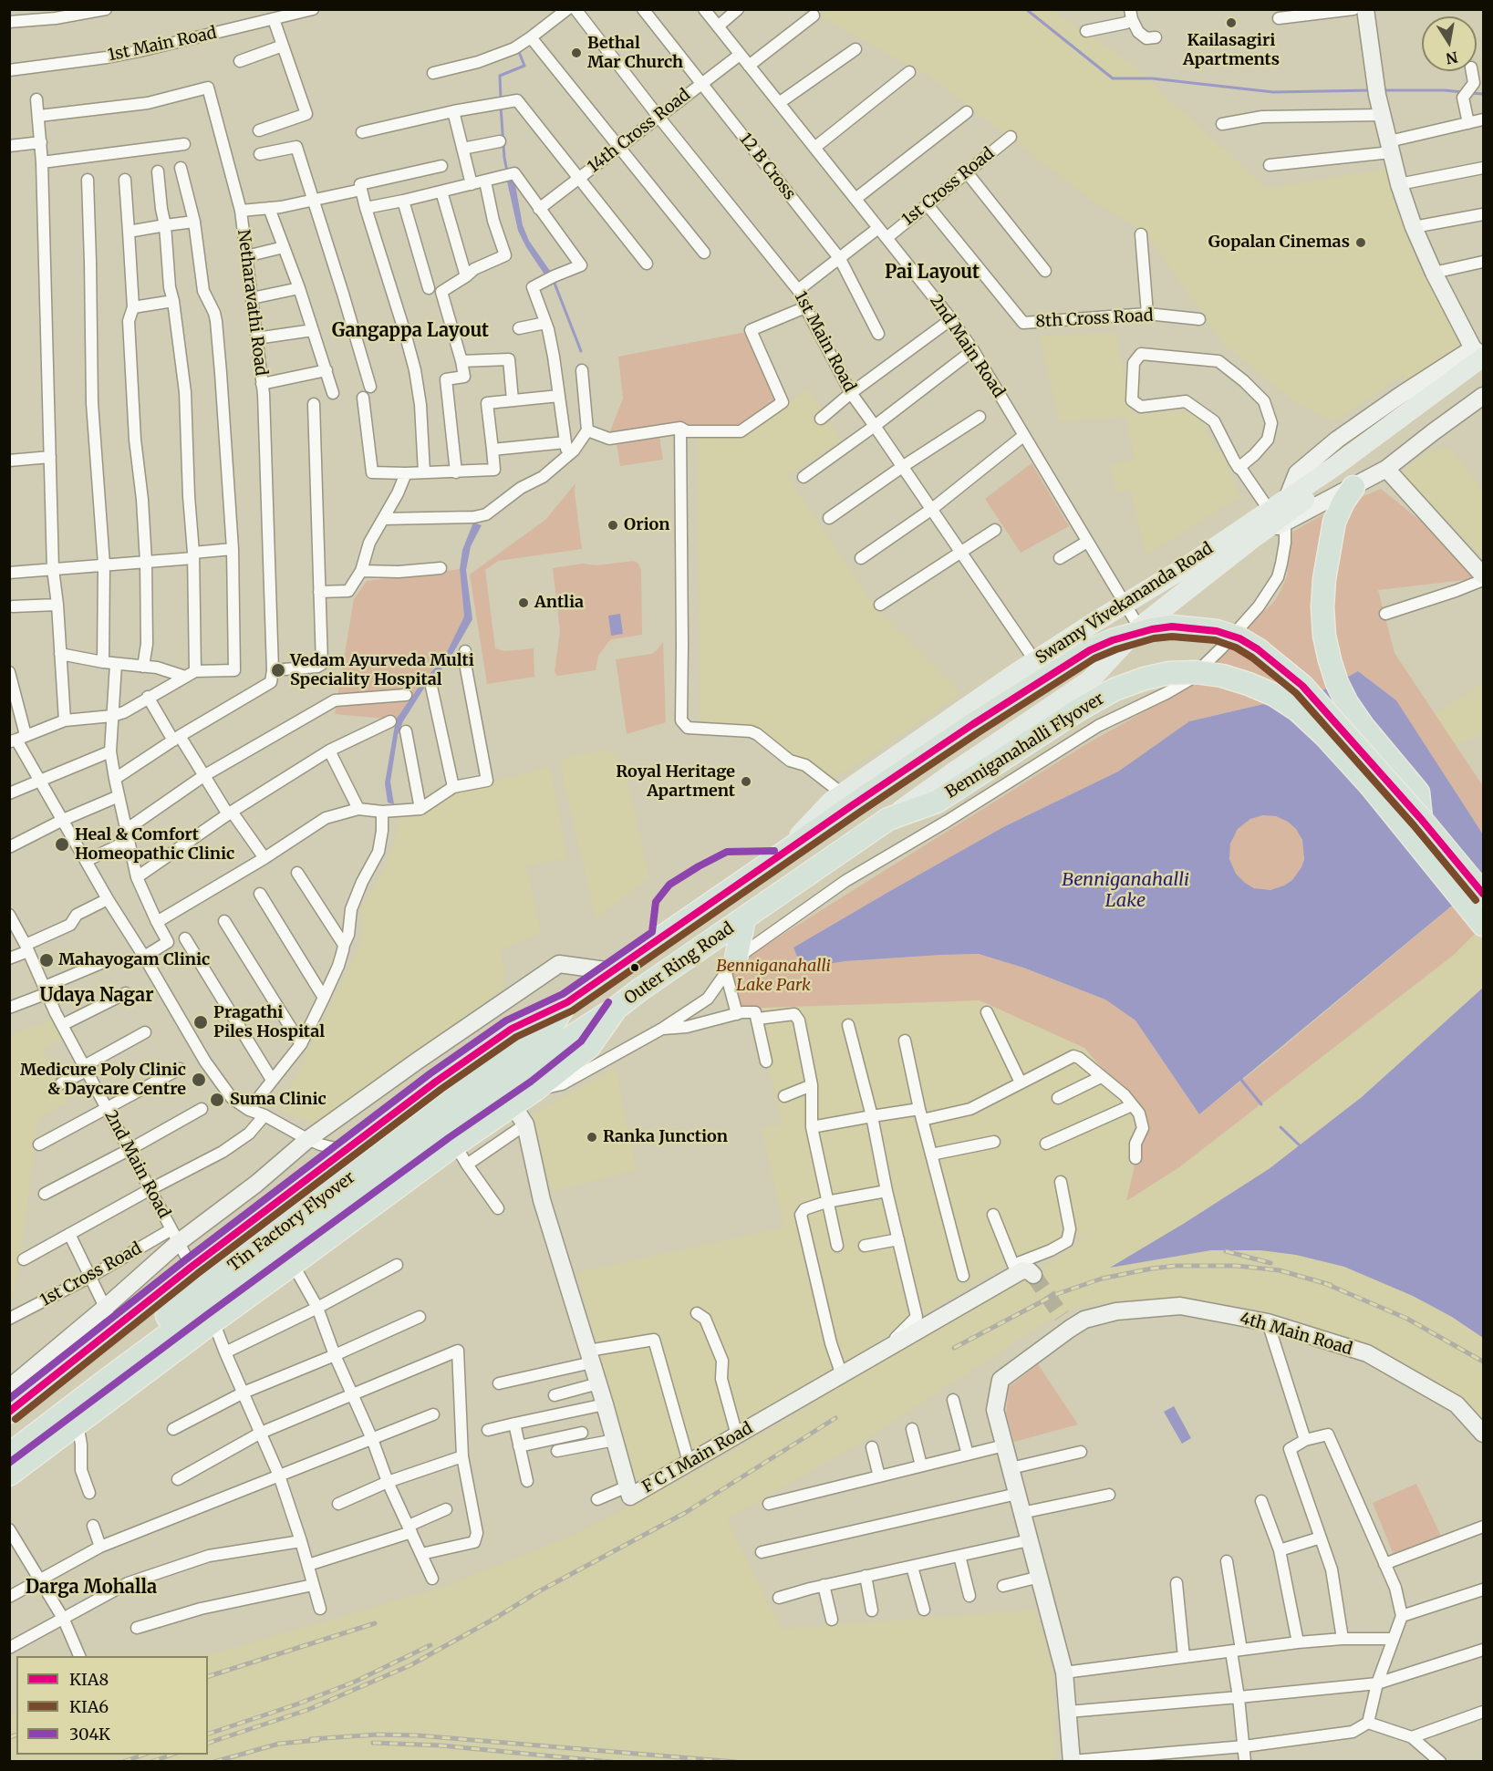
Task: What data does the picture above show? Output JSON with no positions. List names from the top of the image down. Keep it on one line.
{"streets":{"highway":["Benniganahalli Flyover","Outer Ring Road","Tin Factory Flyover"],"main road":["Swamy Vivekananda Road"],"street":["1st Main Road","14th Cross Road","12 B Cross","1st Cross Road","Netharavathi Road","8th Cross Road","2nd Main Road","4th Main Road","F C I Main Road"]},"crossings":[["1st Main Road","14th Cross Road"],["1st Main Road","Swamy Vivekananda Road"],["14th Cross Road","12 B Cross"],["14th Cross Road","2nd Main Road"],["1st Cross Road","8th Cross Road"],["1st Cross Road","2nd Main Road"],["2nd Main Road","Swamy Vivekananda Road"],["2nd Main Road","Outer Ring Road"],["Swamy Vivekananda Road","Benniganahalli Flyover"],["Swamy Vivekananda Road","Outer Ring Road"],["Benniganahalli Flyover","Outer Ring Road"],["Outer Ring Road","Tin Factory Flyover"],["Outer Ring Road","F C I Main Road"]],"districts":["Pai Layout","Gangappa Layout","Udaya Nagar","Darga Mohalla"],"water":["Benniganahalli Lake"],"parks":["Benniganahalli Lake Park"],"places":["Kailasagiri Apartments","Bethal Mar Church","Gopalan Cinemas","Orion","Antlia","Vedam Ayurveda Multi Speciality Hospital","Royal Heritage Apartment","Heal & Comfort Homeopathic Clinic","Mahayogam Clinic","Pragathi Piles Hospital","Medicure Poly Clinic & Daycare Centre","Suma Clinic","Ranka Junction"],"lines":["transit line KIA8","transit line KIA6","transit line 304K"],"legend":["KIA8","KIA6","304K"],"north":"bottom"}
